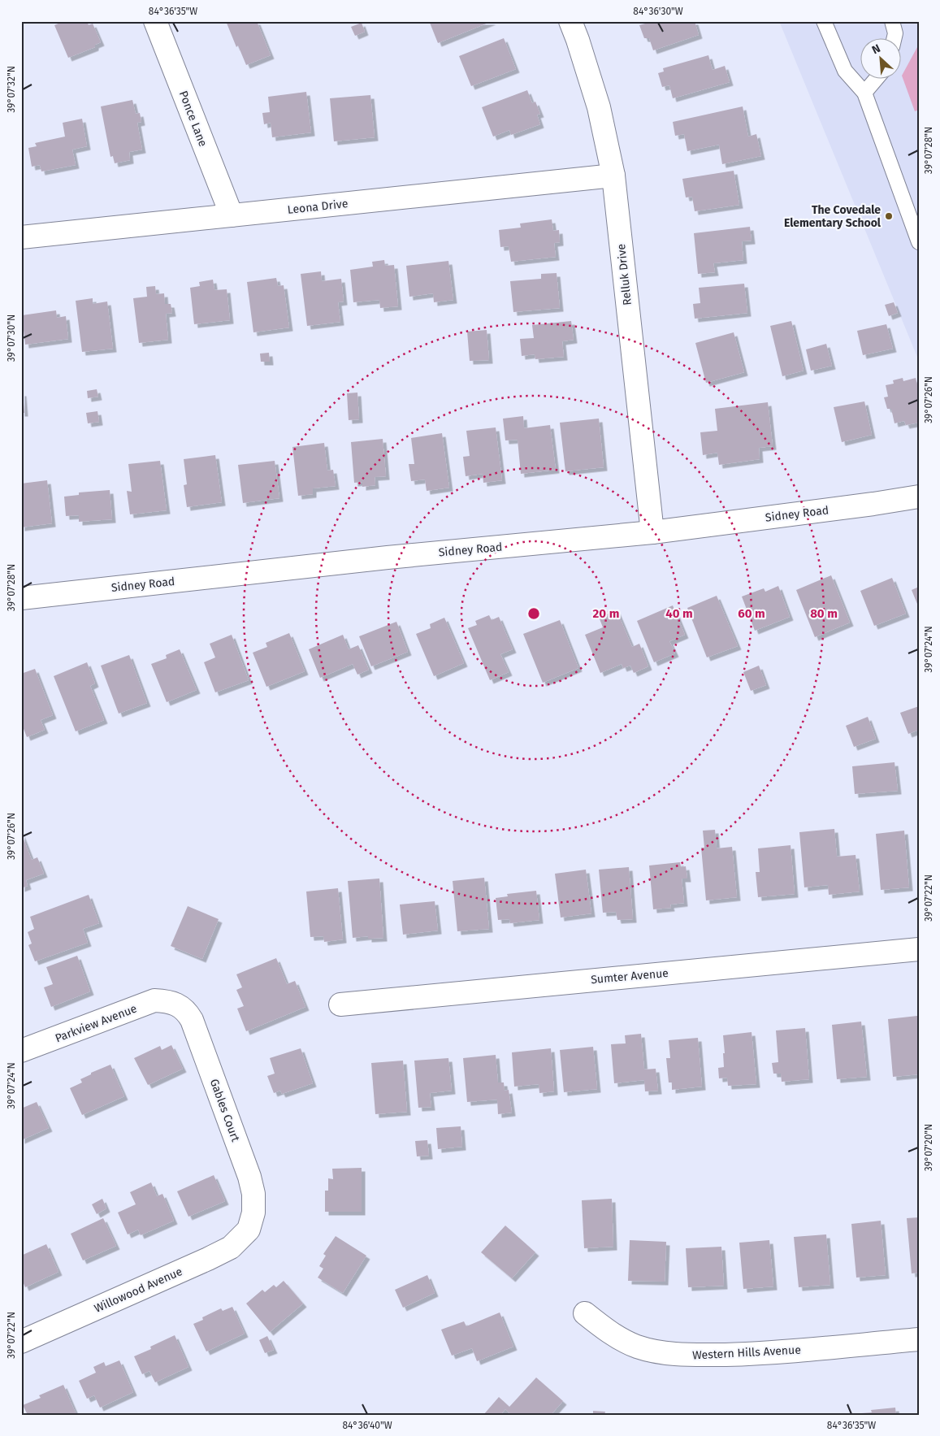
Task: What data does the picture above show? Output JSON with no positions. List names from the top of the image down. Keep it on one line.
{"streets":{"street":["Ponce Lane","Leona Drive","Relluk Drive","Sidney Road","Sumter Avenue","Parkview Avenue","Gables Court","Willowood Avenue","Western Hills Avenue"]},"crossings":[["Ponce Lane","Leona Drive"],["Leona Drive","Relluk Drive"],["Relluk Drive","Sidney Road"],["Parkview Avenue","Gables Court"],["Gables Court","Willowood Avenue"]],"places":["The Covedale Elementary School"],"north":"top left","coordinates":["84°36'35\"W","84°36'30\"W","39°07'32\"N","39°07'28\"N","39°07'30\"N","39°07'26\"N","39°07'24\"N","39°07'22\"N","39°07'20\"N","84°36'40\"W"],"rings":["20 m","40 m","60 m","80 m"]}
